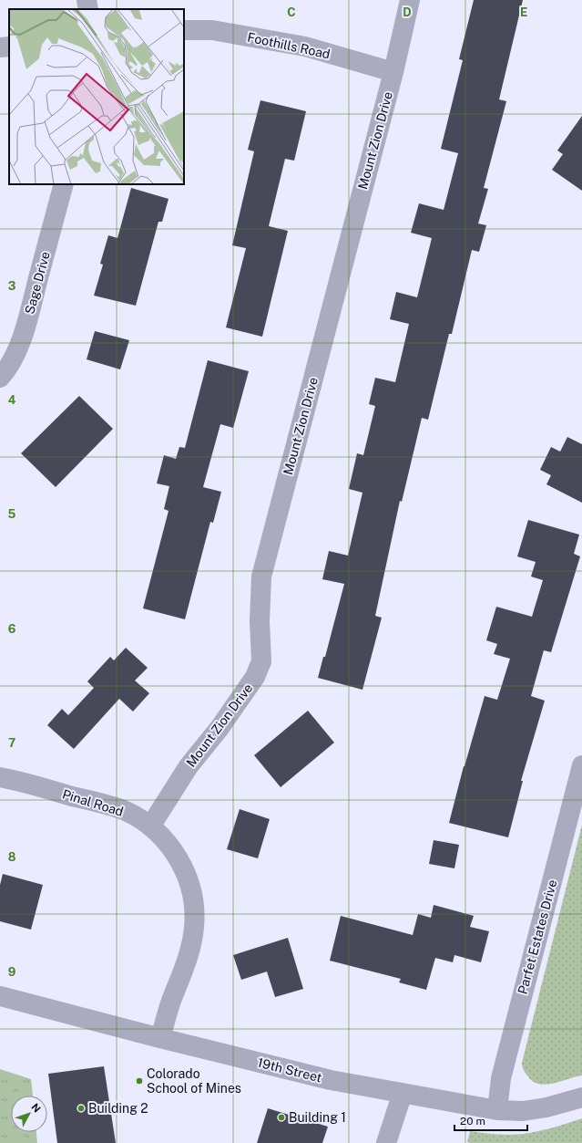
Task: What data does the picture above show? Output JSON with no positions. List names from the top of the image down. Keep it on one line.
{"streets":{"street":["Foothills Road","Mount Zion Drive","Sage Drive","Pinal Road","Parfet Estates Drive","19th Street"]},"crossings":[["Foothills Road","Mount Zion Drive"],["Mount Zion Drive","Pinal Road"],["Pinal Road","19th Street"],["Parfet Estates Drive","19th Street"]],"places":["Colorado School of Mines","Building 2","Building 1"],"scale_bar":"20 m","north":"top right","grid":{"columns":["C","D","E"],"rows":["3","4","5","6","7","8","9"]}}
